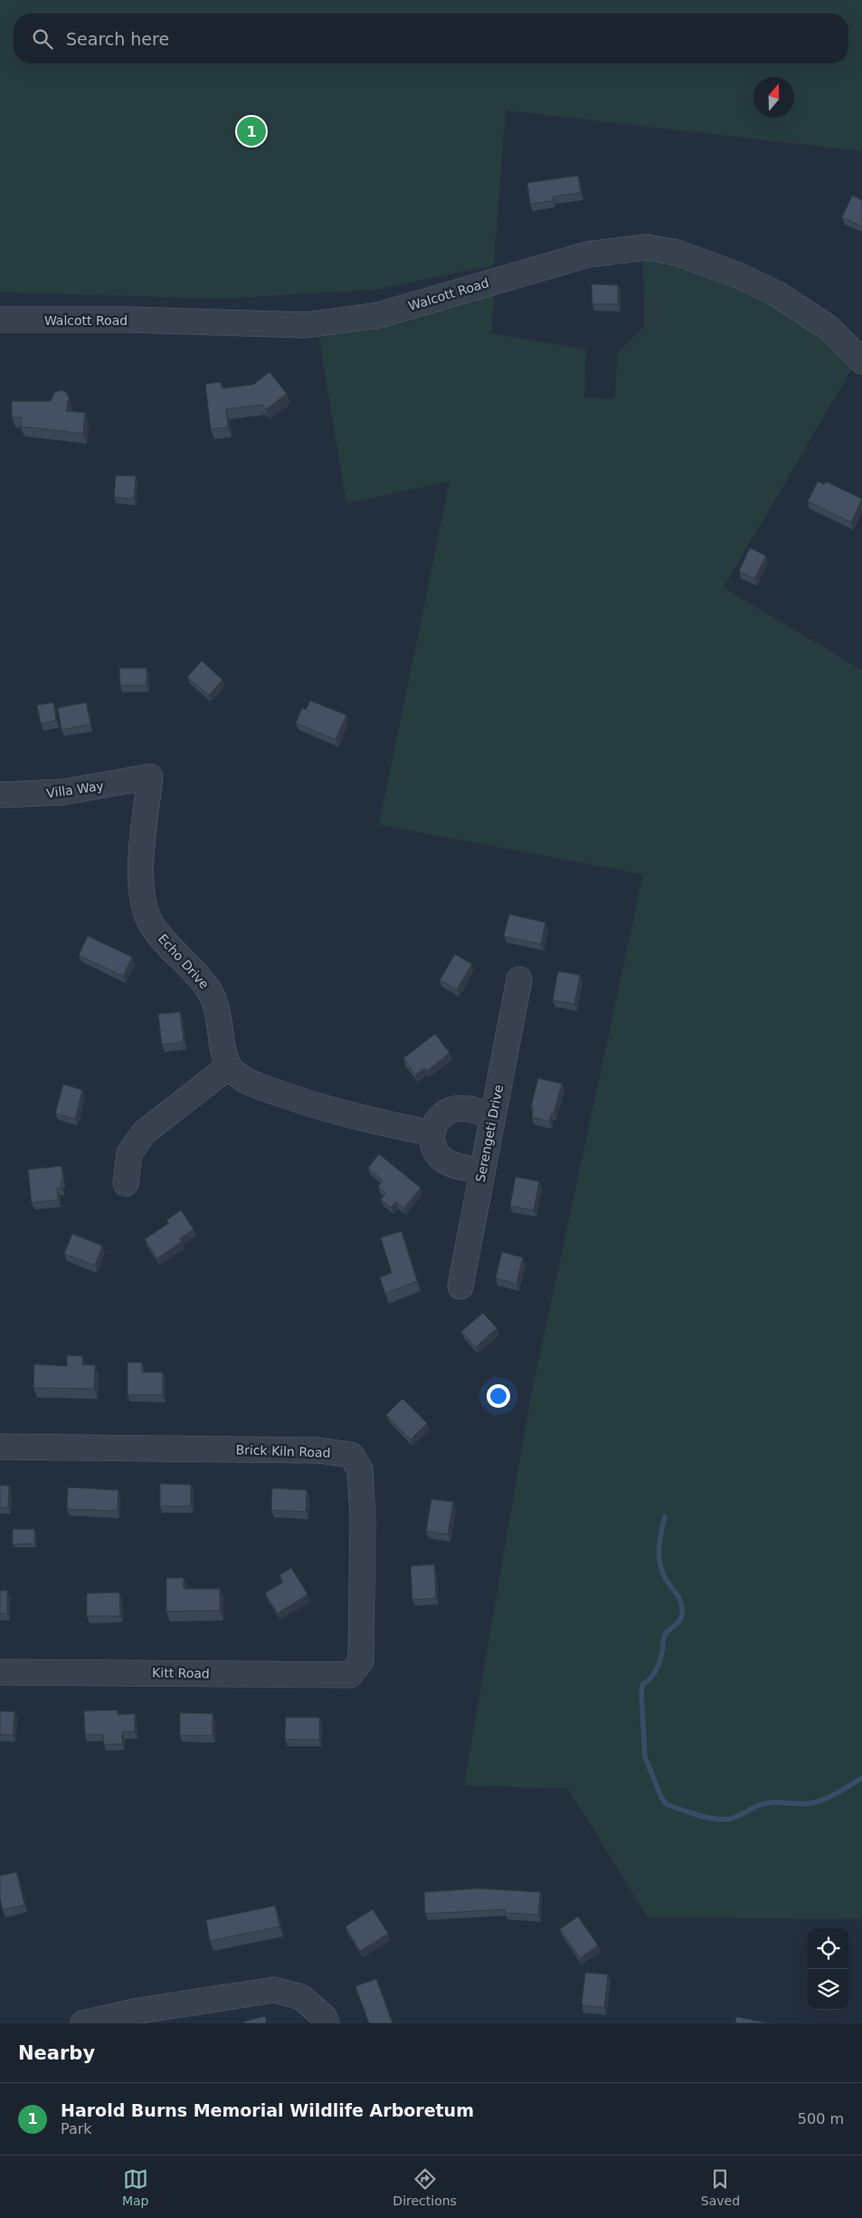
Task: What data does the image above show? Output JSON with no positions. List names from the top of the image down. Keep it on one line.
{"streets":{"street":["Walcott Road","Villa Way","Echo Drive","Serengeti Drive","Brick Kiln Road","Kitt Road"]},"crossings":[["Villa Way","Echo Drive"],["Brick Kiln Road","Kitt Road"]],"north":"top","page":{"search":"Search here","pins":"1","heading":"Nearby","list":[{"mark":"1","name":"Harold Burns Memorial Wildlife Arboretum","note":"Park","value":"500 m"}],"nav":["Map","Directions","Saved"]}}
